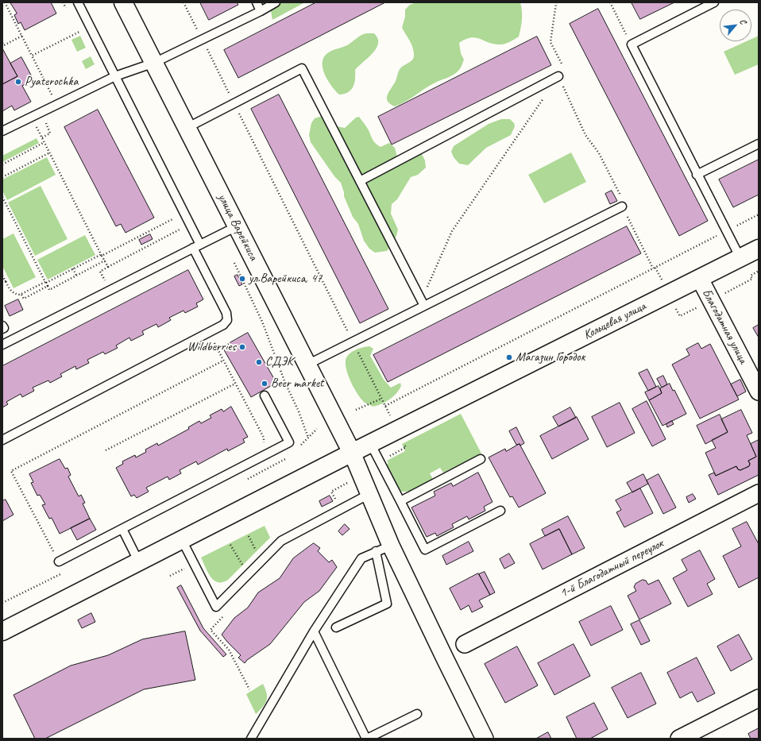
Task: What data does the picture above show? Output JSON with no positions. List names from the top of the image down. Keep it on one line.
{"streets":{"street":["улица Варейкиса","Кольцевая улица","Благодатная улица","1-й Благодатный переулок"]},"crossings":[["улица Варейкиса","Кольцевая улица"],["Кольцевая улица","Благодатная улица"]],"places":["Pyaterochka","ул.Варейкиса, 47","Wildberries","Магазин Городок","СДЭК","Beer market"],"north":"top right"}
